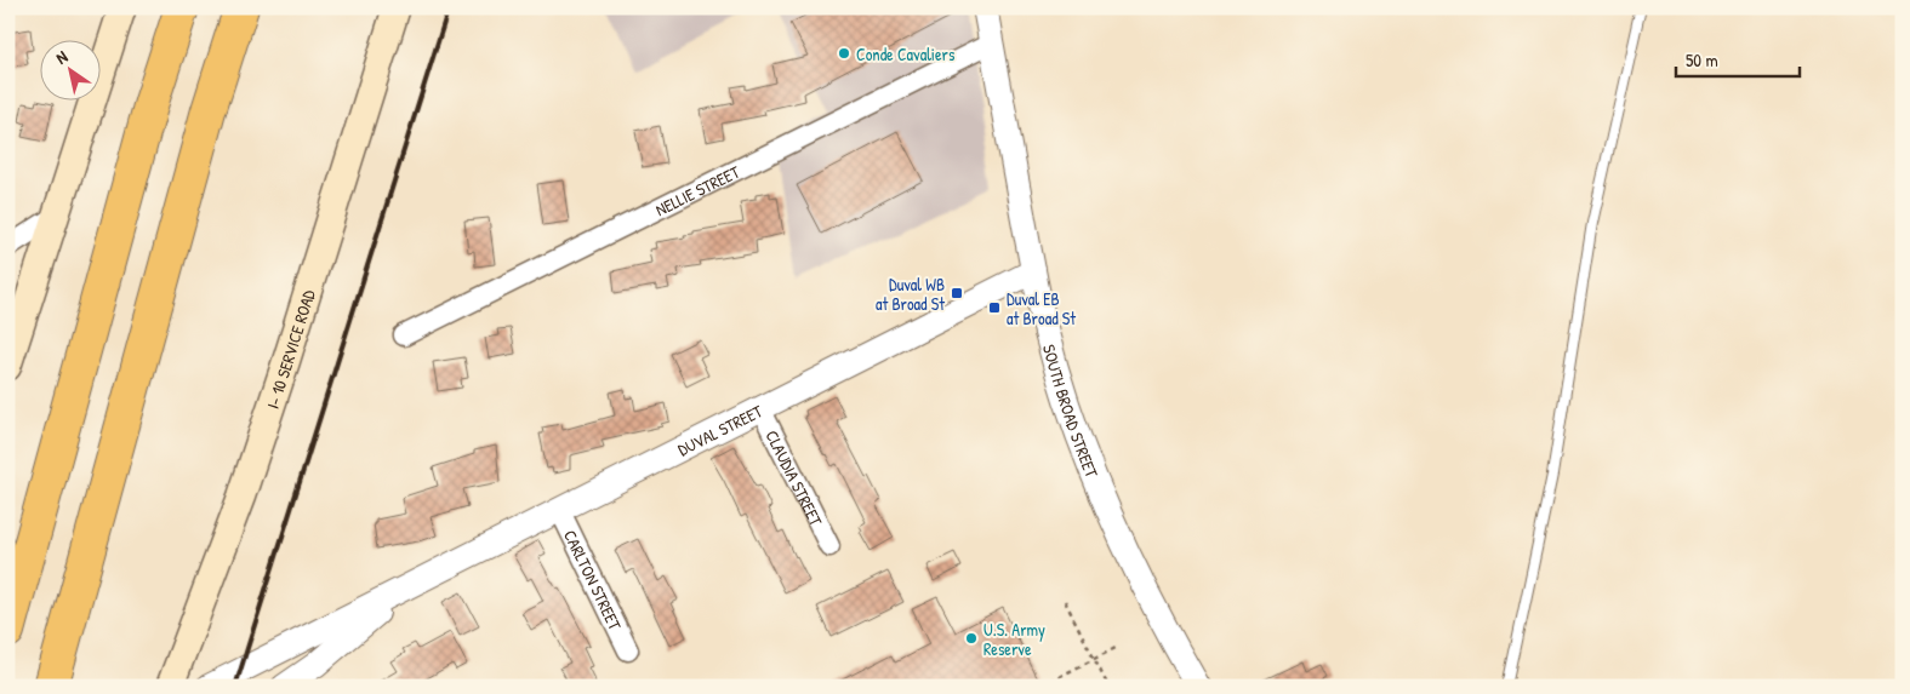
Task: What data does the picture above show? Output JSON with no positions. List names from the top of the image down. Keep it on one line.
{"streets":{"main road":["I- 10 SERVICE ROAD"],"street":["NELLIE STREET","SOUTH BROAD STREET","DUVAL STREET","CLAUDIA STREET","CARLTON STREET"]},"crossings":[["NELLIE STREET","SOUTH BROAD STREET"],["SOUTH BROAD STREET","DUVAL STREET"],["DUVAL STREET","CLAUDIA STREET"],["DUVAL STREET","CARLTON STREET"]],"places":{"other":["Conde Cavaliers","U.S. Army Reserve"],"transit":["Duval WB at Broad St","Duval EB at Broad St"]},"scale_bar":"50 m","north":"top left"}
